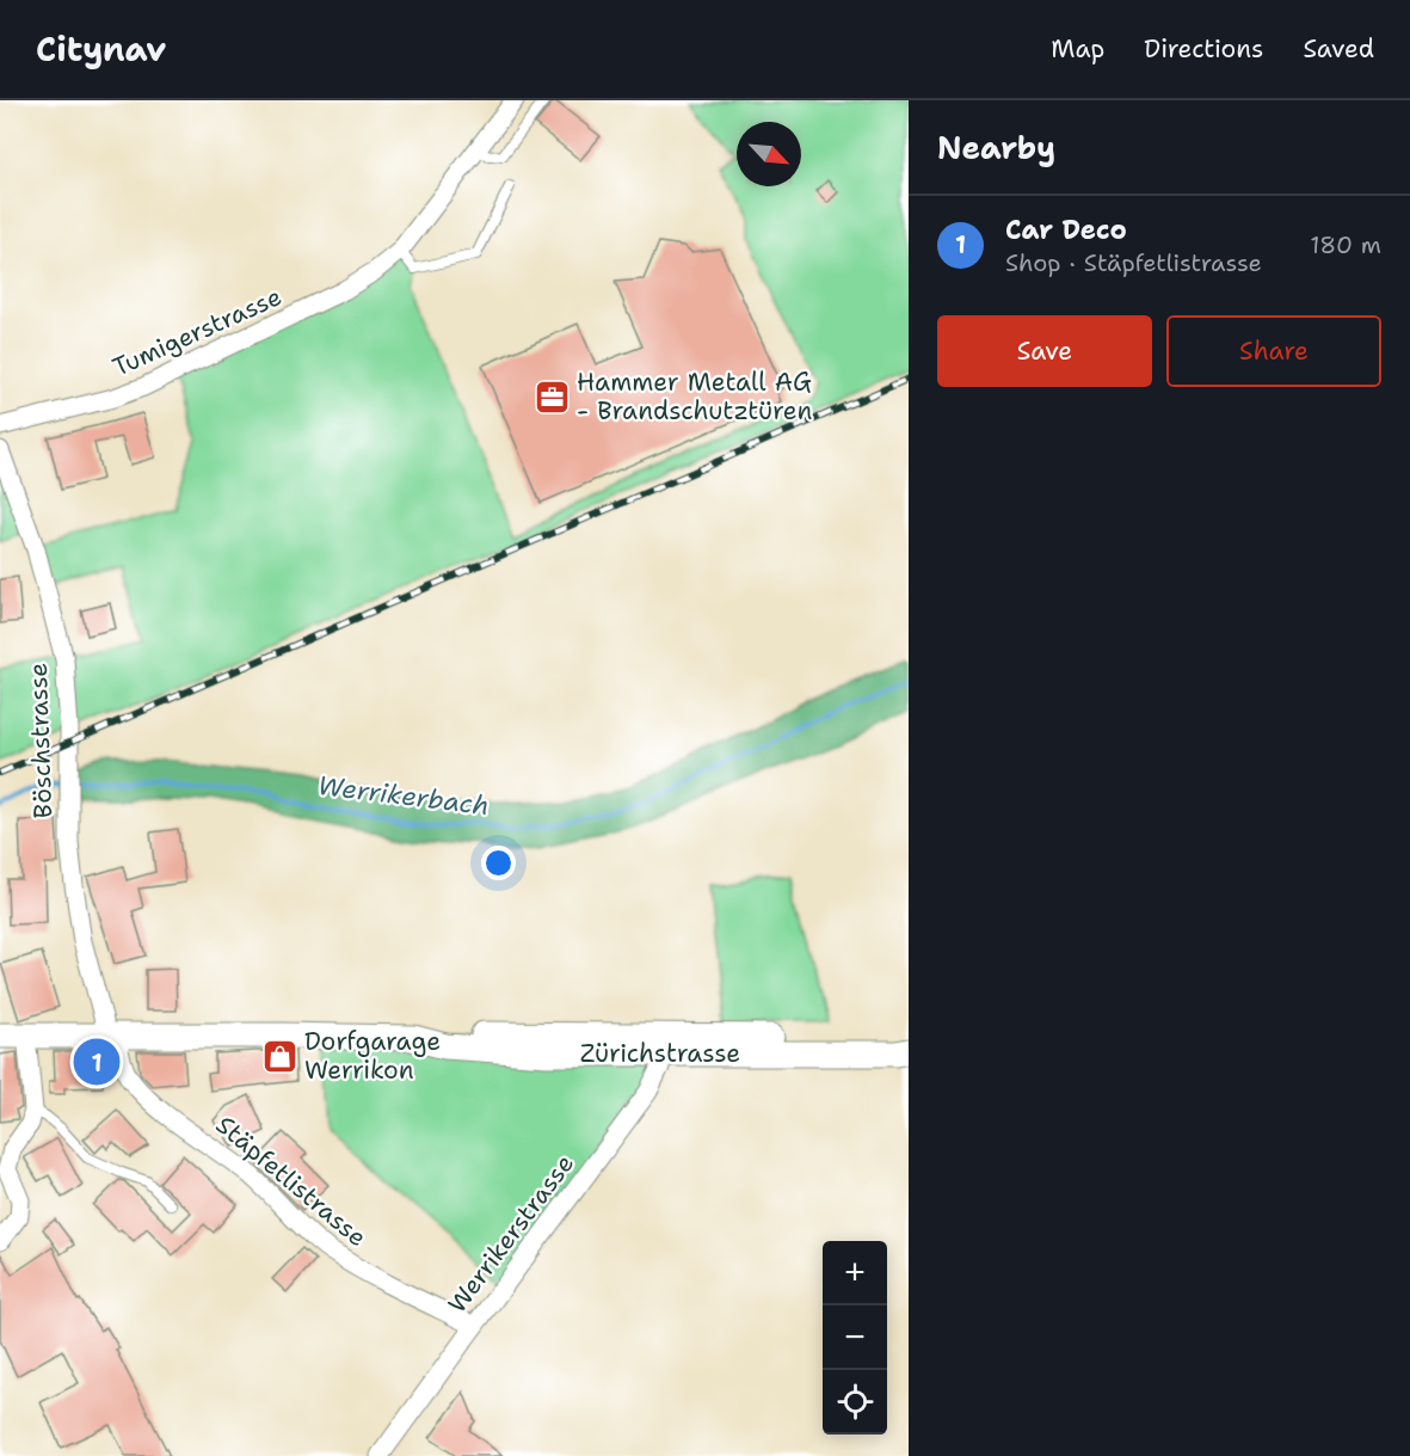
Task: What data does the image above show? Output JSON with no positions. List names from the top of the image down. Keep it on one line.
{"streets":{"main road":["Zürichstrasse"],"street":["Tumigerstrasse","Böschstrasse","Stäpfetlistrasse","Werrikerstrasse"]},"crossings":[["Böschstrasse","Zürichstrasse"],["Böschstrasse","Stäpfetlistrasse"],["Zürichstrasse","Stäpfetlistrasse"],["Zürichstrasse","Werrikerstrasse"],["Stäpfetlistrasse","Werrikerstrasse"]],"water":["Werrikerbach"],"places":{"office":["Hammer Metall AG - Brandschutztüren"],"shop":["Dorfgarage Werrikon"]},"north":"bottom right","page":{"header":"Citynav","nav":["Map","Directions","Saved"],"heading":"Nearby","list":[{"mark":"1","name":"Car Deco","note":"Shop · Stäpfetlistrasse","value":"180 m"}],"buttons":["Save","Share"],"pins":"1","map_buttons":["+","−"]}}
